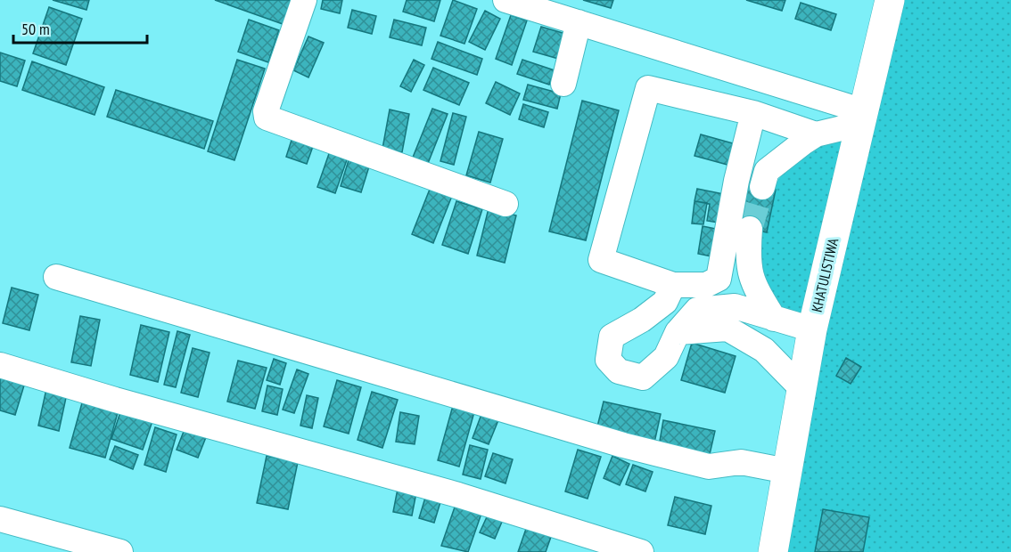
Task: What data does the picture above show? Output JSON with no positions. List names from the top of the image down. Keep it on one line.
{"streets":{"highway":["KHATULISTIWA"]},"scale_bar":"50 m"}
